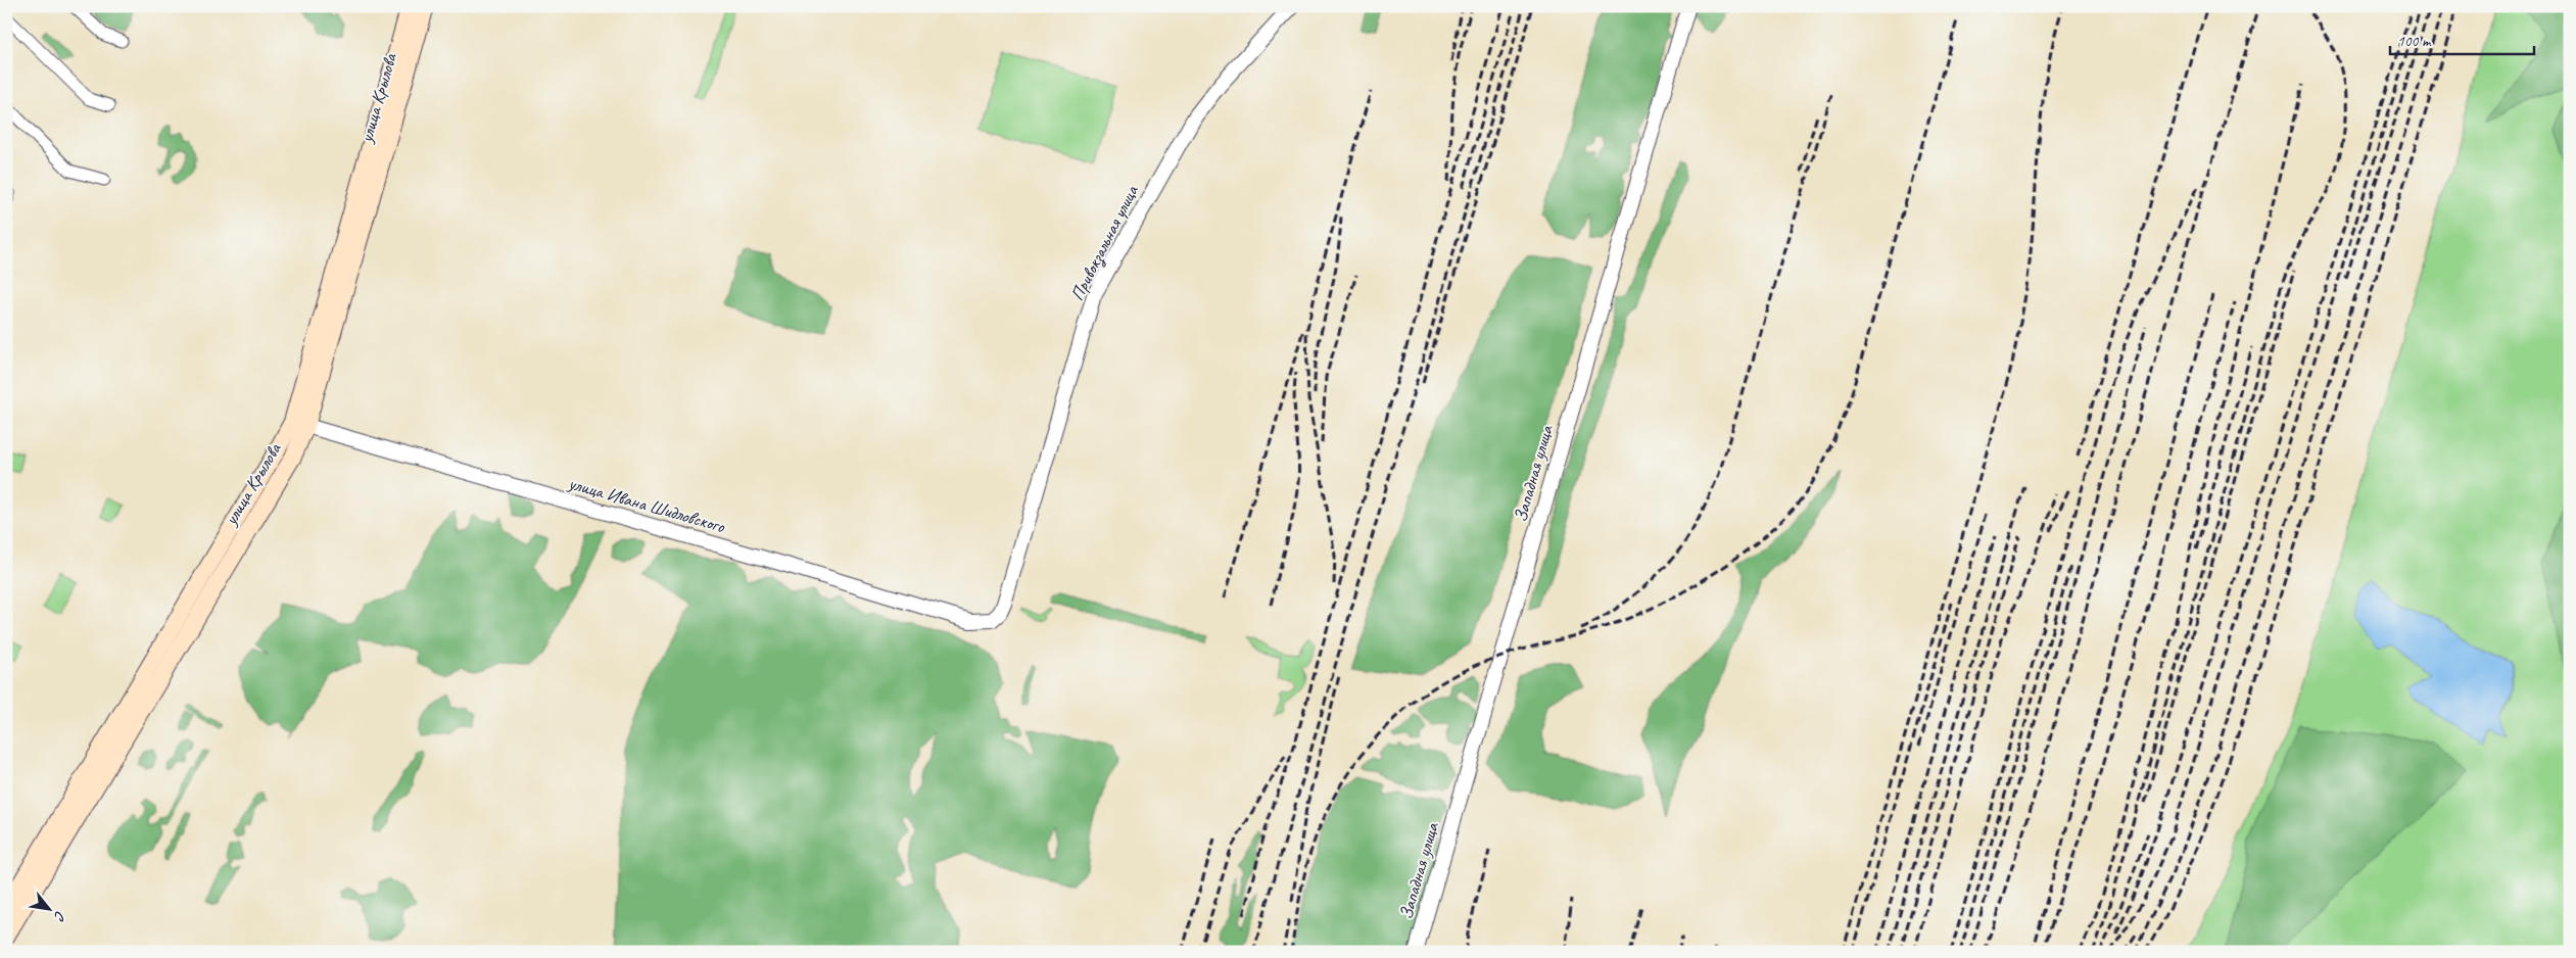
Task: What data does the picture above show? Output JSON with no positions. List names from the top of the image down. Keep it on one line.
{"streets":{"main road":["улица Крылова"],"street":["Привокзальная улица","Западная улица","улица Ивана Шидловского"]},"crossings":[["улица Крылова","улица Ивана Шидловского"],["Привокзальная улица","улица Ивана Шидловского"]],"scale_bar":"100 m","north":"bottom right"}
